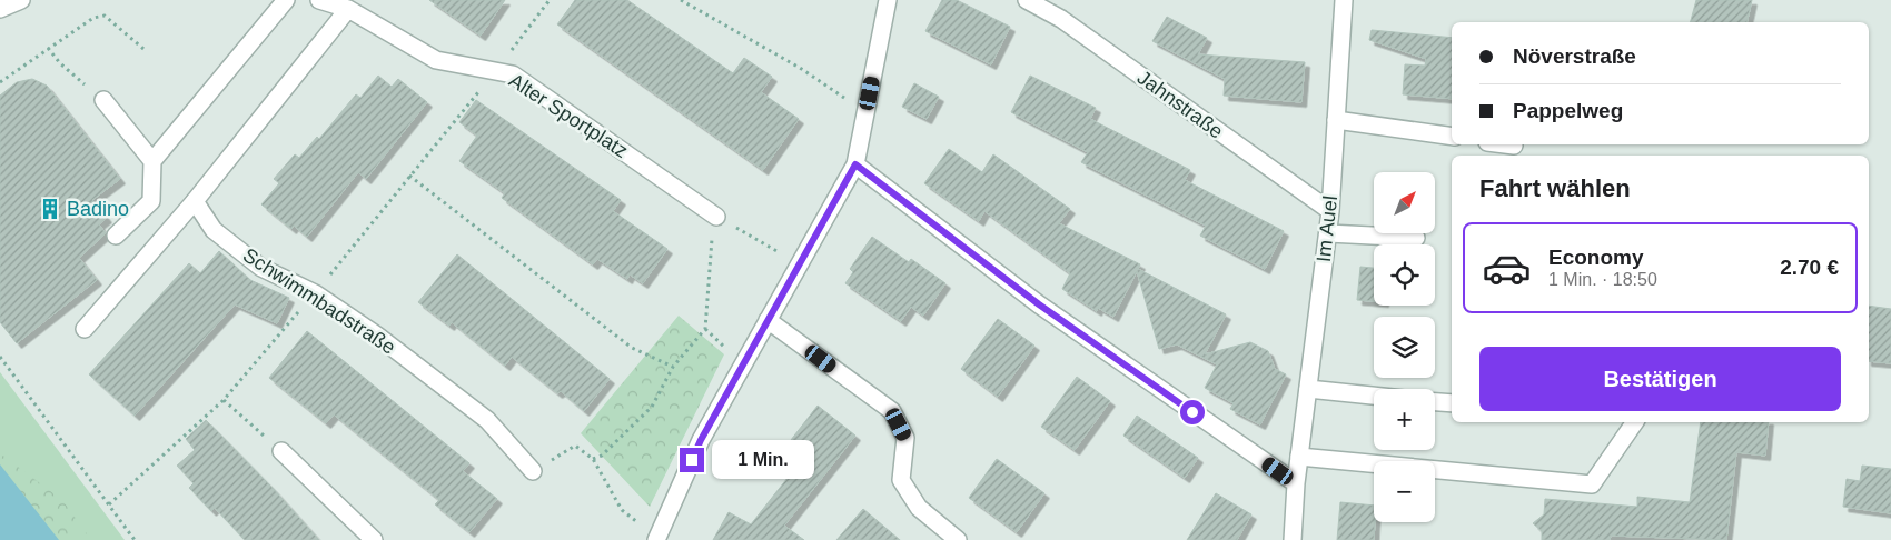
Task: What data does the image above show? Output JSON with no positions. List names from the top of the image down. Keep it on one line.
{"streets":{"street":["Jahnstraße","Alter Sportplatz","Im Auel","Schwimmbadstraße"]},"crossings":[["Jahnstraße","Im Auel"]],"places":{"building":["Badino"]},"north":"top right","page":{"banner":["Növerstraße","Pappelweg"],"heading":"Fahrt wählen","map_buttons":["+","−"],"list":[{"name":"Economy","note":"1 Min. · 18:50","value":"2.70 €"}],"buttons":"Bestätigen","bubble":"1 Min."}}
